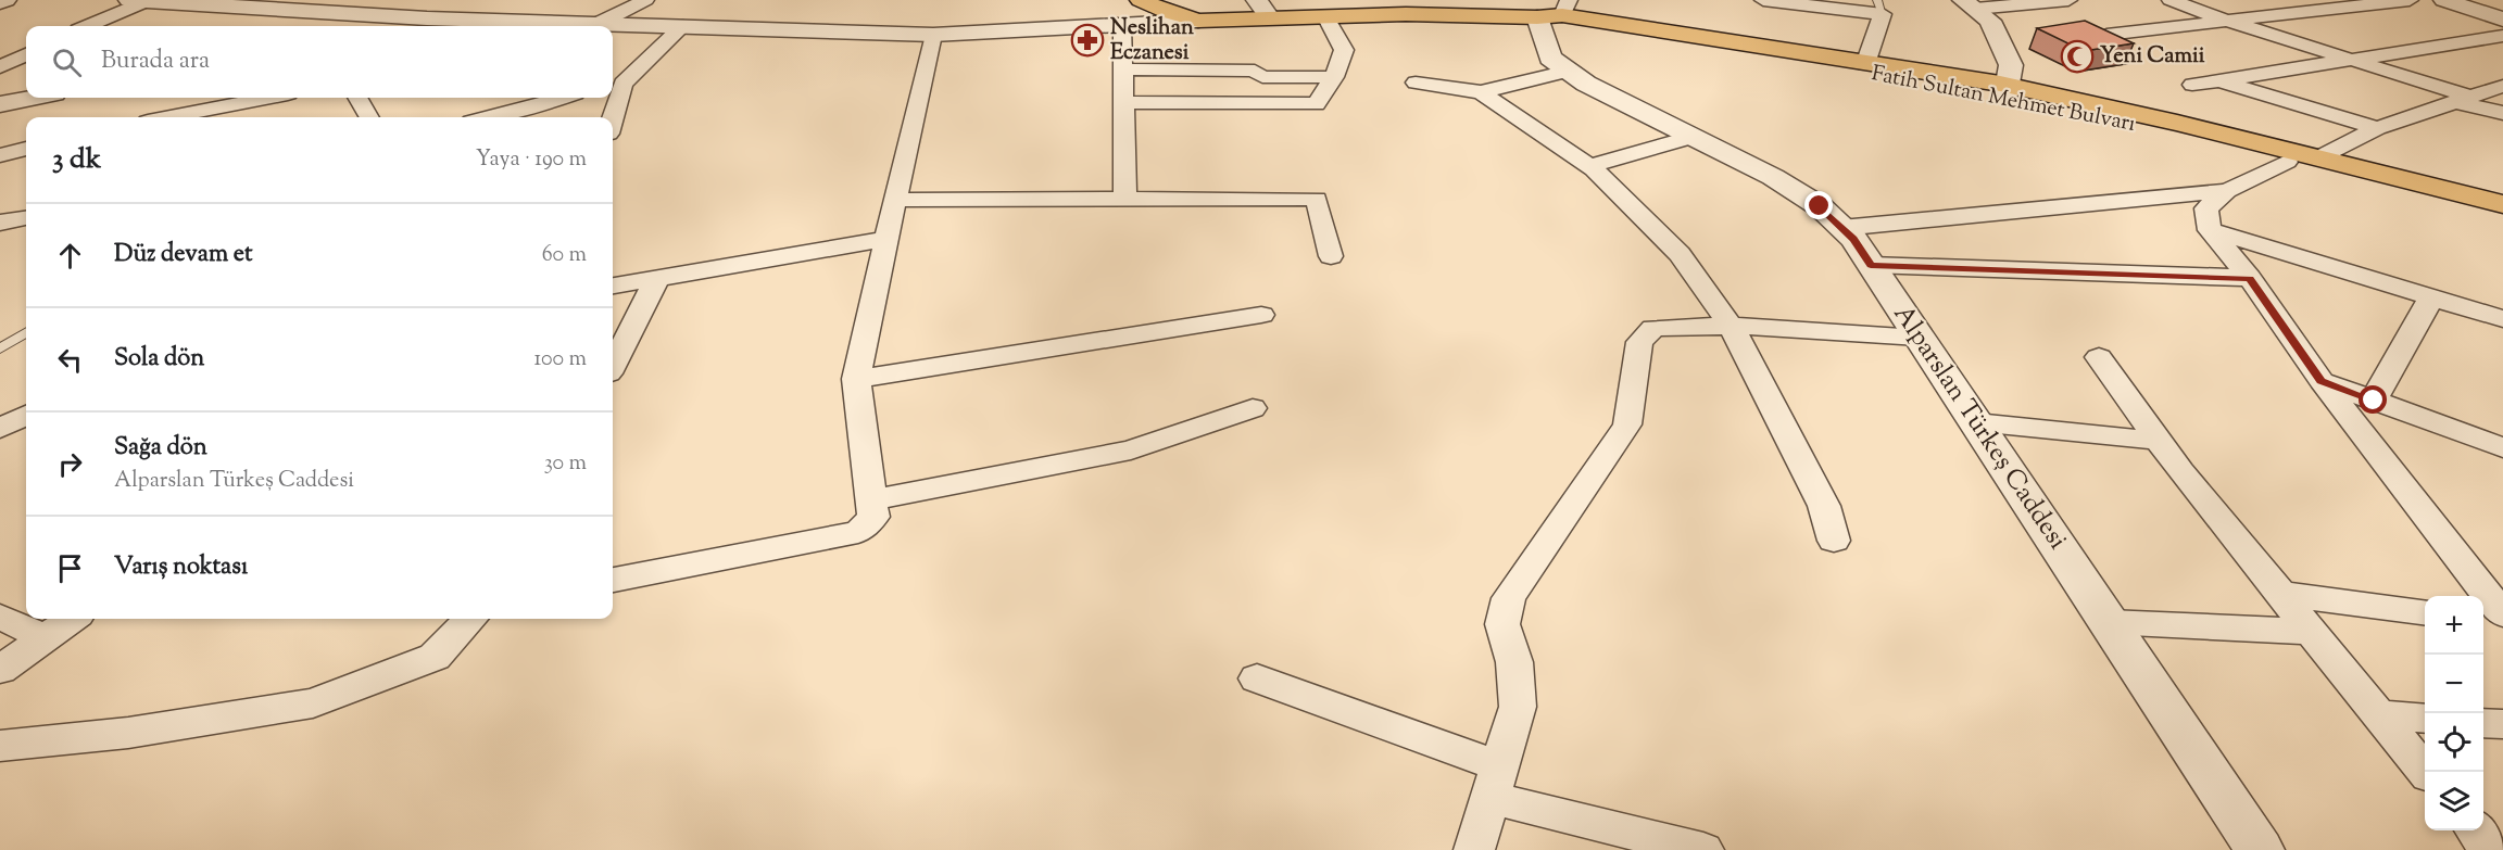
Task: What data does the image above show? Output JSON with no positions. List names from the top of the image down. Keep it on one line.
{"streets":{"main road":["Fatih Sultan Mehmet Bulvarı"],"street":["Alparslan Türkeş Caddesi"]},"crossings":[["Fatih Sultan Mehmet Bulvarı","Alparslan Türkeş Caddesi"]],"places":{"pharmacy":["Neslihan Eczanesi"],"mosque":["Yeni Camii"]},"page":{"search":"Burada ara","heading":["3 dk","Yaya · 190 m"],"list":[["Düz devam et","60 m"],["Sola dön","100 m"],["Sağa dön","Alparslan Türkeş Caddesi","30 m"],"Varış noktası"],"map_buttons":["+","−"]}}
